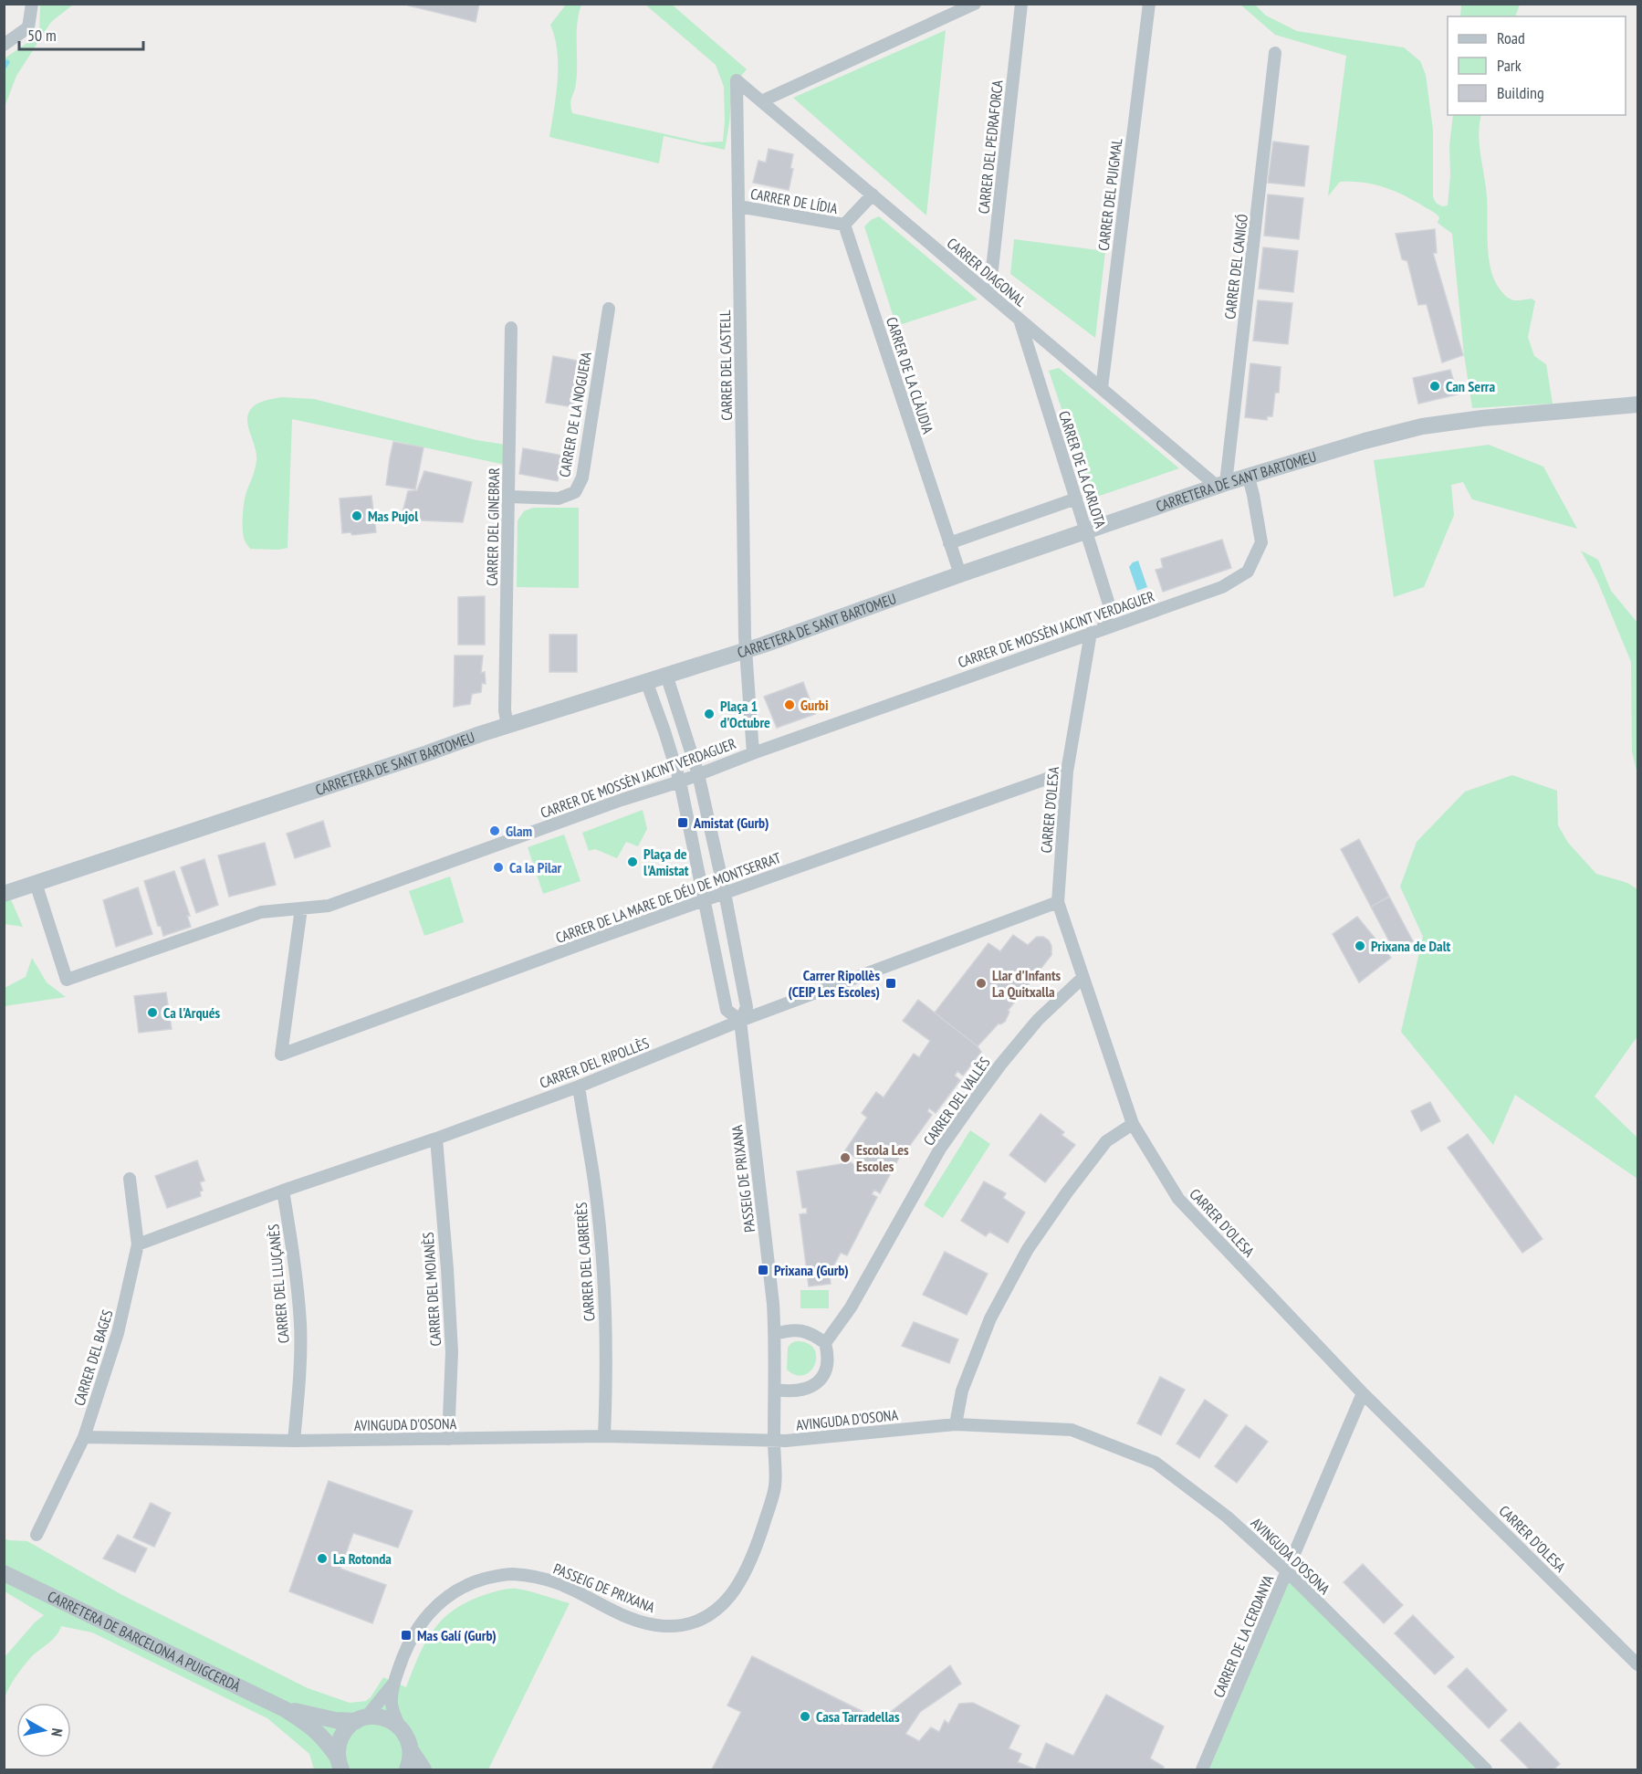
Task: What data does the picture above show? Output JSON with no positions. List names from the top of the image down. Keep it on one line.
{"streets":{"street":["CARRER DEL PEDRAFORCA","CARRER DEL PUIGMAL","CARRER DE LÍDIA","CARRER DEL CANIGÓ","CARRER DIAGONAL","CARRER DEL CASTELL","CARRER DE LA CLÀUDIA","CARRER DE LA NOGUERA","CARRER DE LA CARLOTA","CARRETERA DE SANT BARTOMEU","CARRER DEL GINEBRAR","CARRER DE MOSSÈN JACINT VERDAGUER","CARRER D'OLESA","CARRER DE LA MARE DE DÉU DE MONTSERRAT","CARRER DEL RIPOLLÈS","CARRER DEL VALLÈS","PASSEIG DE PRIXANA","CARRER DEL CABRERÈS","CARRER DEL LLUÇANÈS","CARRER DEL MOIANÈS","CARRER DEL BAGES","AVINGUDA D'OSONA","CARRER DE LA CERDANYA","CARRETERA DE BARCELONA A PUIGCERDÀ"]},"crossings":[["CARRER DEL PEDRAFORCA","CARRER DIAGONAL"],["CARRER DEL PUIGMAL","CARRER DIAGONAL"],["CARRER DE LÍDIA","CARRER DEL CASTELL"],["CARRER DE LÍDIA","CARRER DE LA CLÀUDIA"],["CARRER DEL CANIGÓ","CARRER DIAGONAL"],["CARRER DEL CANIGÓ","CARRETERA DE SANT BARTOMEU"],["CARRER DIAGONAL","CARRER DEL CASTELL"],["CARRER DIAGONAL","CARRER DE LA CARLOTA"],["CARRER DIAGONAL","CARRETERA DE SANT BARTOMEU"],["CARRER DEL CASTELL","CARRETERA DE SANT BARTOMEU"],["CARRER DE LA CLÀUDIA","CARRETERA DE SANT BARTOMEU"],["CARRER DE LA NOGUERA","CARRER DEL GINEBRAR"],["CARRER DE LA CARLOTA","CARRETERA DE SANT BARTOMEU"],["CARRER DE LA CARLOTA","CARRER DE MOSSÈN JACINT VERDAGUER"],["CARRER DE LA CARLOTA","CARRER D'OLESA"],["CARRETERA DE SANT BARTOMEU","CARRER DEL GINEBRAR"],["CARRETERA DE SANT BARTOMEU","CARRER DE MOSSÈN JACINT VERDAGUER"],["CARRETERA DE SANT BARTOMEU","PASSEIG DE PRIXANA"],["CARRER DE MOSSÈN JACINT VERDAGUER","CARRER D'OLESA"],["CARRER DE MOSSÈN JACINT VERDAGUER","CARRER DE LA MARE DE DÉU DE MONTSERRAT"],["CARRER DE MOSSÈN JACINT VERDAGUER","PASSEIG DE PRIXANA"],["CARRER D'OLESA","CARRER DE LA MARE DE DÉU DE MONTSERRAT"],["CARRER D'OLESA","CARRER DEL RIPOLLÈS"],["CARRER D'OLESA","CARRER DEL VALLÈS"],["CARRER D'OLESA","CARRER DE LA CERDANYA"],["CARRER DE LA MARE DE DÉU DE MONTSERRAT","PASSEIG DE PRIXANA"],["CARRER DEL RIPOLLÈS","PASSEIG DE PRIXANA"],["CARRER DEL RIPOLLÈS","CARRER DEL CABRERÈS"],["CARRER DEL RIPOLLÈS","CARRER DEL LLUÇANÈS"],["CARRER DEL RIPOLLÈS","CARRER DEL MOIANÈS"],["CARRER DEL RIPOLLÈS","CARRER DEL BAGES"],["CARRER DEL VALLÈS","PASSEIG DE PRIXANA"],["PASSEIG DE PRIXANA","AVINGUDA D'OSONA"],["PASSEIG DE PRIXANA","CARRETERA DE BARCELONA A PUIGCERDÀ"],["CARRER DEL CABRERÈS","AVINGUDA D'OSONA"],["CARRER DEL LLUÇANÈS","AVINGUDA D'OSONA"],["CARRER DEL MOIANÈS","AVINGUDA D'OSONA"],["CARRER DEL BAGES","AVINGUDA D'OSONA"],["AVINGUDA D'OSONA","CARRER DE LA CERDANYA"]],"places":{"other":["Can Serra","Mas Pujol","Gurbi","Plaça 1 d'Octubre","Glam","Plaça de l'Amistat","Ca la Pilar","Prixana de Dalt","Llar d'Infants La Quitxalla","Ca l'Arqués","Escola Les Escoles","La Rotonda","Casa Tarradellas"],"transit":["Amistat (Gurb)","Carrer Ripollès (CEIP Les Escoles)","Prixana (Gurb)","Mas Galí (Gurb)"]},"legend":["Road","Park","Building"],"scale_bar":"50 m","north":"right"}
